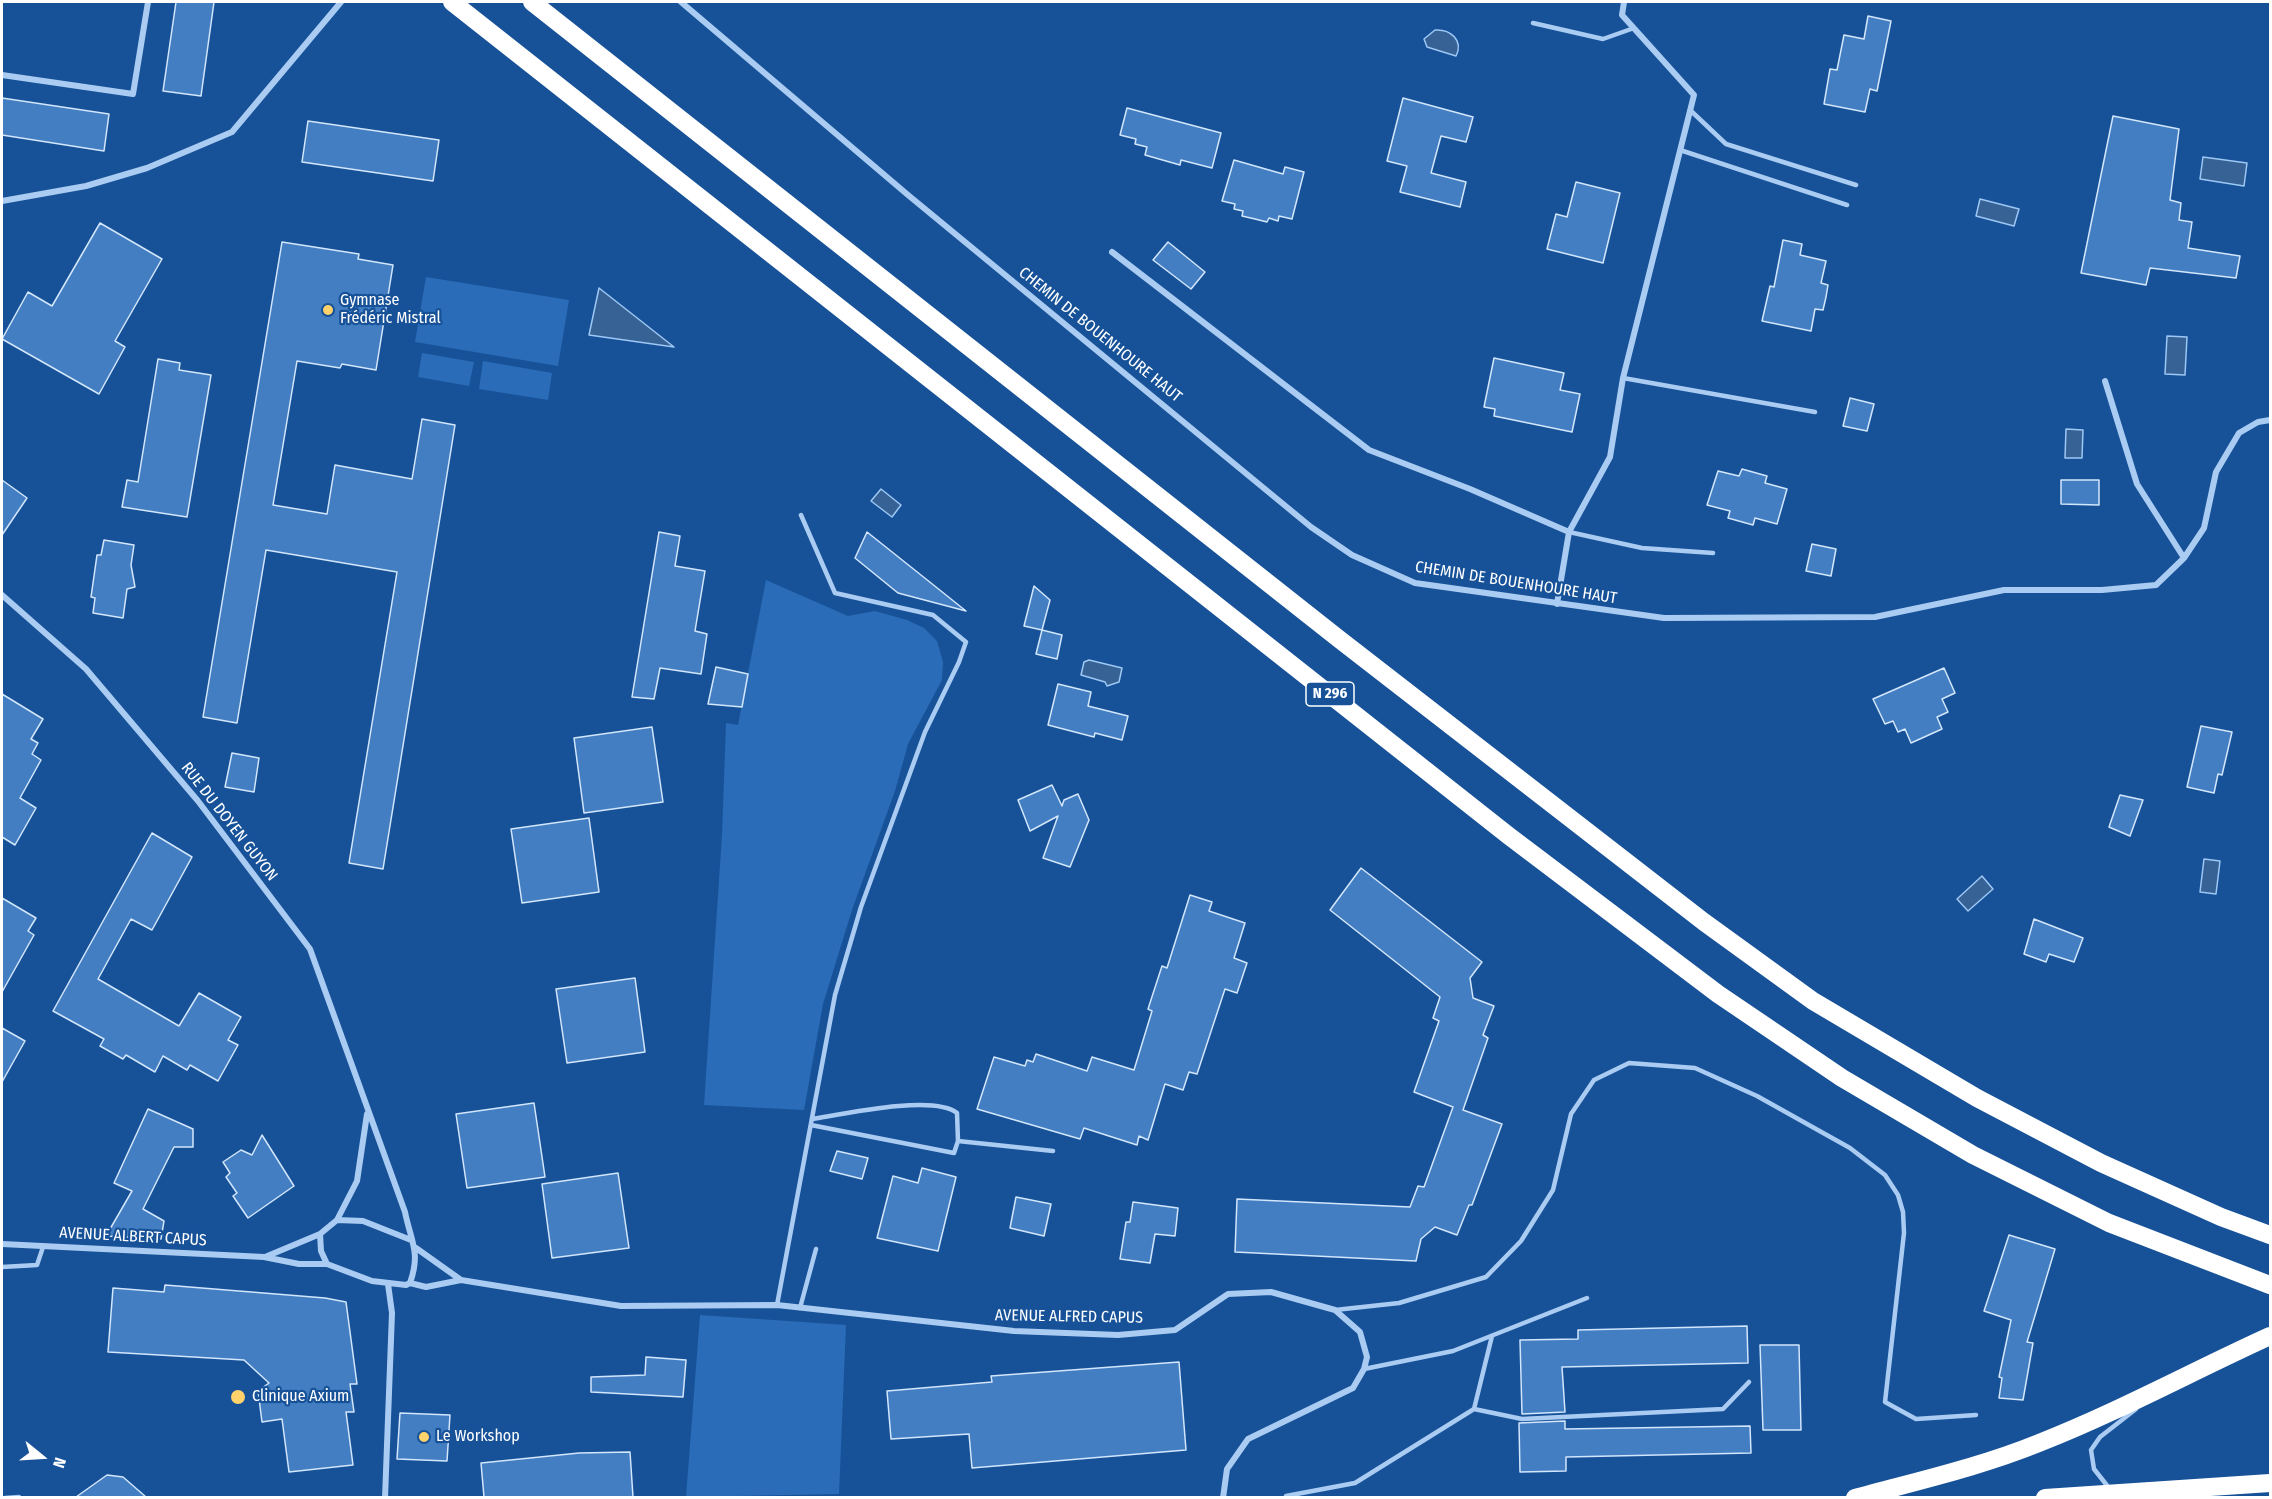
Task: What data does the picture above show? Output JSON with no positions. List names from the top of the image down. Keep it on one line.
{"streets":{"highway":["N 296"],"street":["CHEMIN DE BOUENHOURE HAUT","RUE DU DOYEN GUYON","AVENUE ALBERT CAPUS","AVENUE ALFRED CAPUS"]},"crossings":[["RUE DU DOYEN GUYON","AVENUE ALBERT CAPUS"]],"places":["Gymnase Frédéric Mistral","Clinique Axium","Le Workshop"],"north":"right"}
